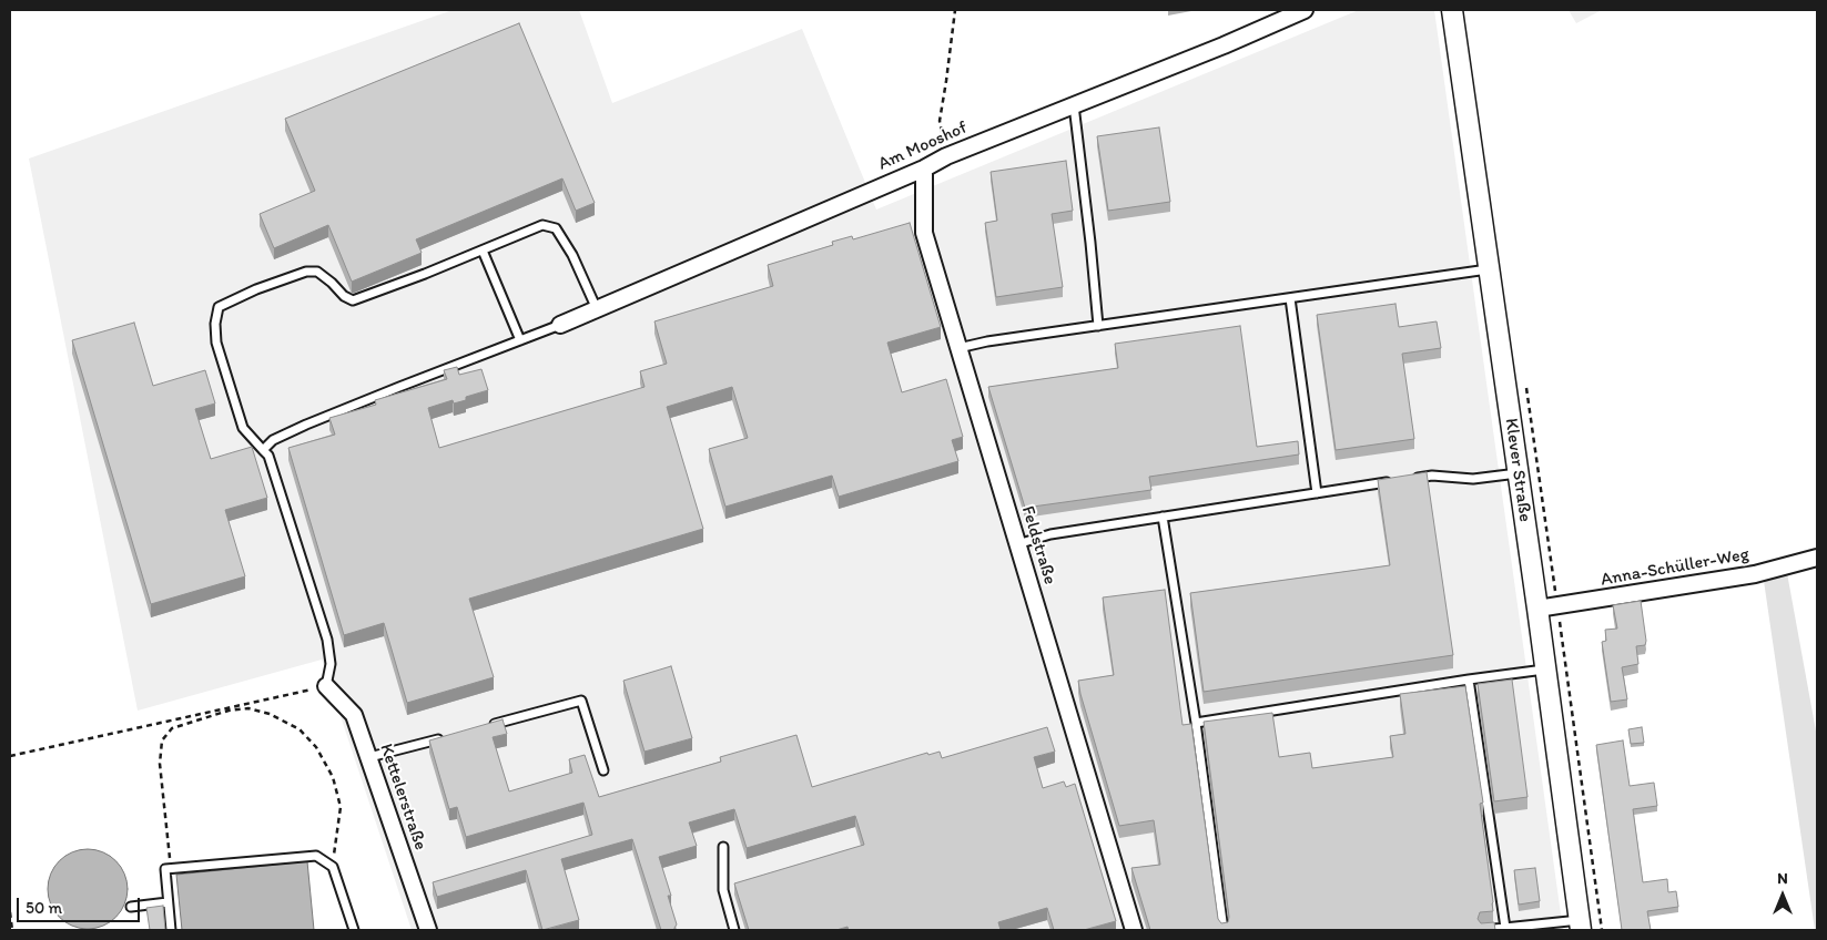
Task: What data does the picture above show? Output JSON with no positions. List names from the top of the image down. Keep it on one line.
{"streets":{"street":["Am Mooshof","Klever Straße","Feldstraße","Anna-Schüller-Weg","Kettelerstraße"]},"crossings":[["Am Mooshof","Feldstraße"],["Klever Straße","Anna-Schüller-Weg"]],"scale_bar":"50 m","north":"top"}
